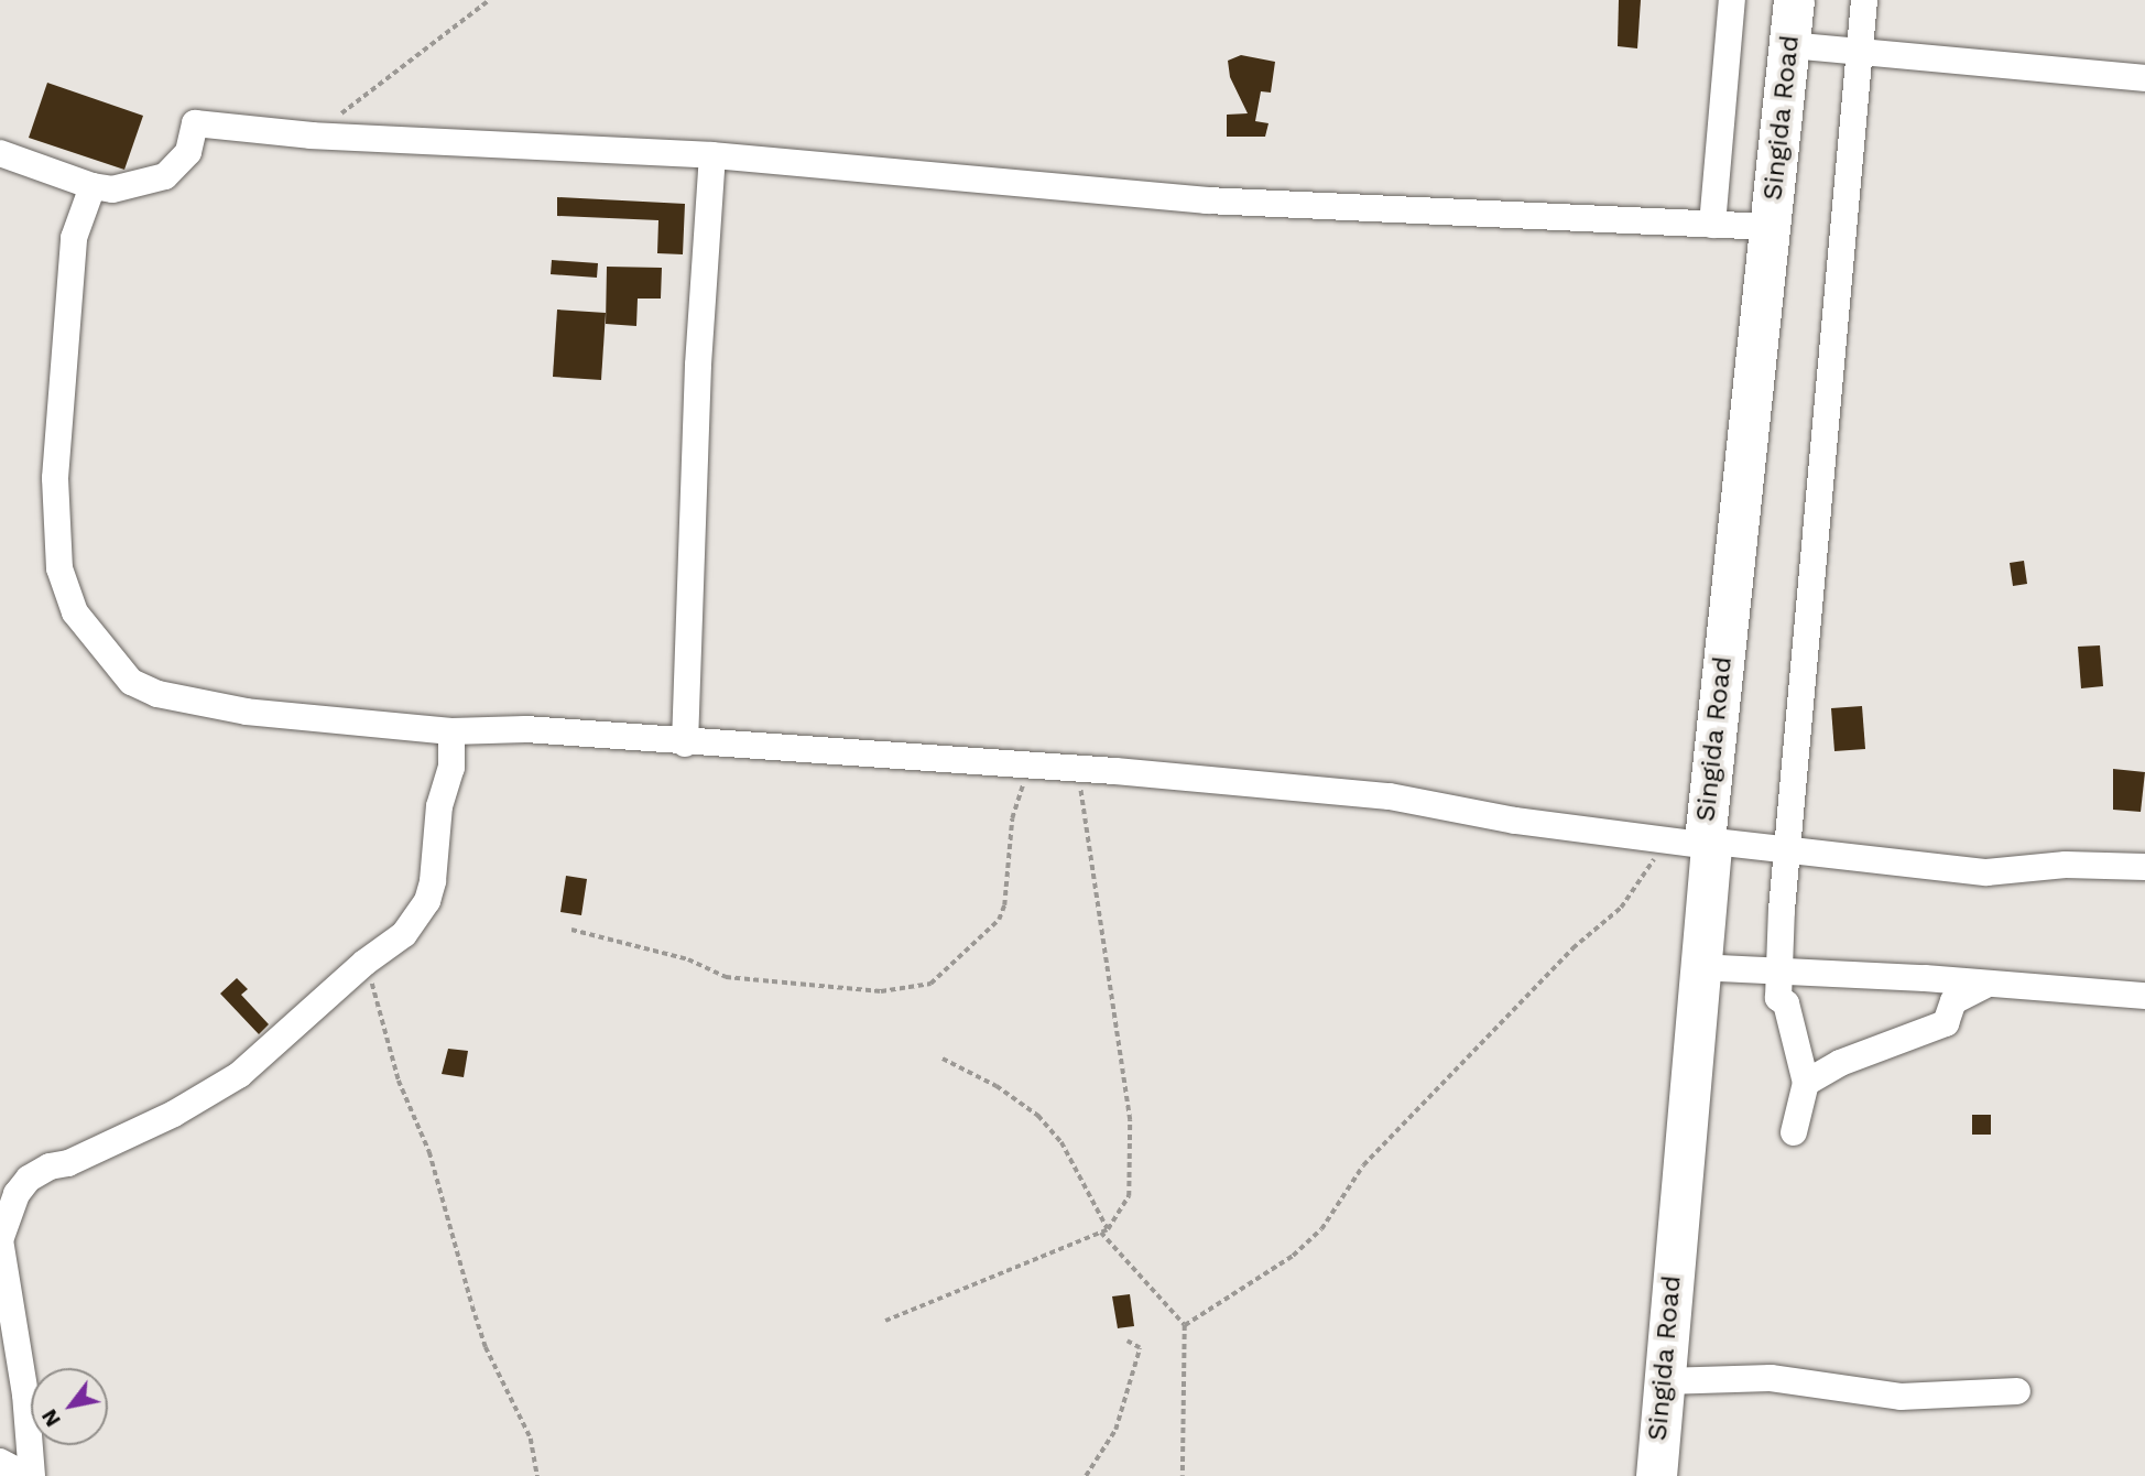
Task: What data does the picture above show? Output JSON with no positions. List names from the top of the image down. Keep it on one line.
{"streets":{"highway":["Singida Road"]},"north":"bottom left"}
